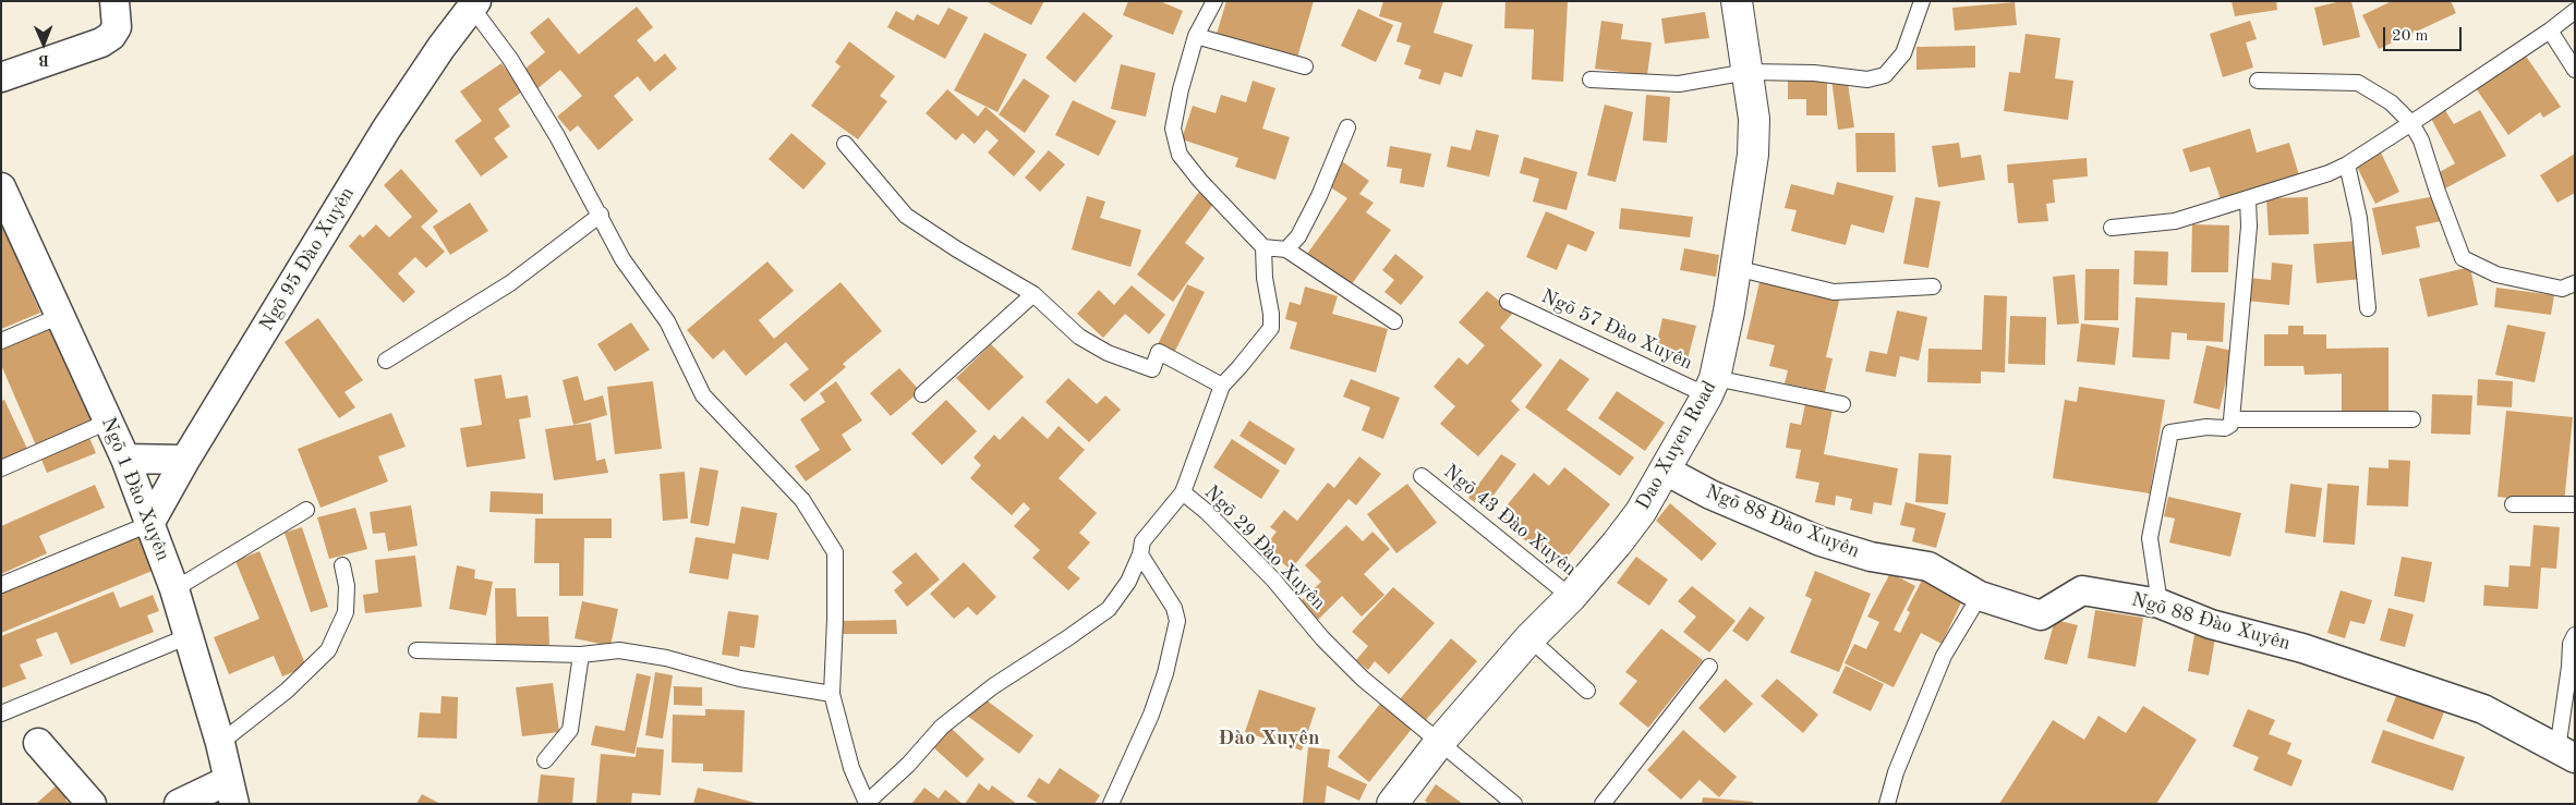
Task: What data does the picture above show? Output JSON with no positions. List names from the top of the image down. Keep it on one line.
{"streets":{"street":["Ngõ 95 Đào Xuyên","Dao Xuyen Road","Ngõ 1 Đào Xuyên","Ngõ 88 Đào Xuyên"],"lane":["Ngõ 57 Đào Xuyên","Ngõ 43 Đào Xuyên","Ngõ 29 Đào Xuyên"]},"crossings":[["Ngõ 95 Đào Xuyên","Ngõ 1 Đào Xuyên"],["Ngõ 57 Đào Xuyên","Dao Xuyen Road"],["Dao Xuyen Road","Ngõ 43 Đào Xuyên"],["Dao Xuyen Road","Ngõ 88 Đào Xuyên"],["Dao Xuyen Road","Ngõ 29 Đào Xuyên"]],"districts":["Đào Xuyên"],"scale_bar":"20 m","north":"bottom"}
